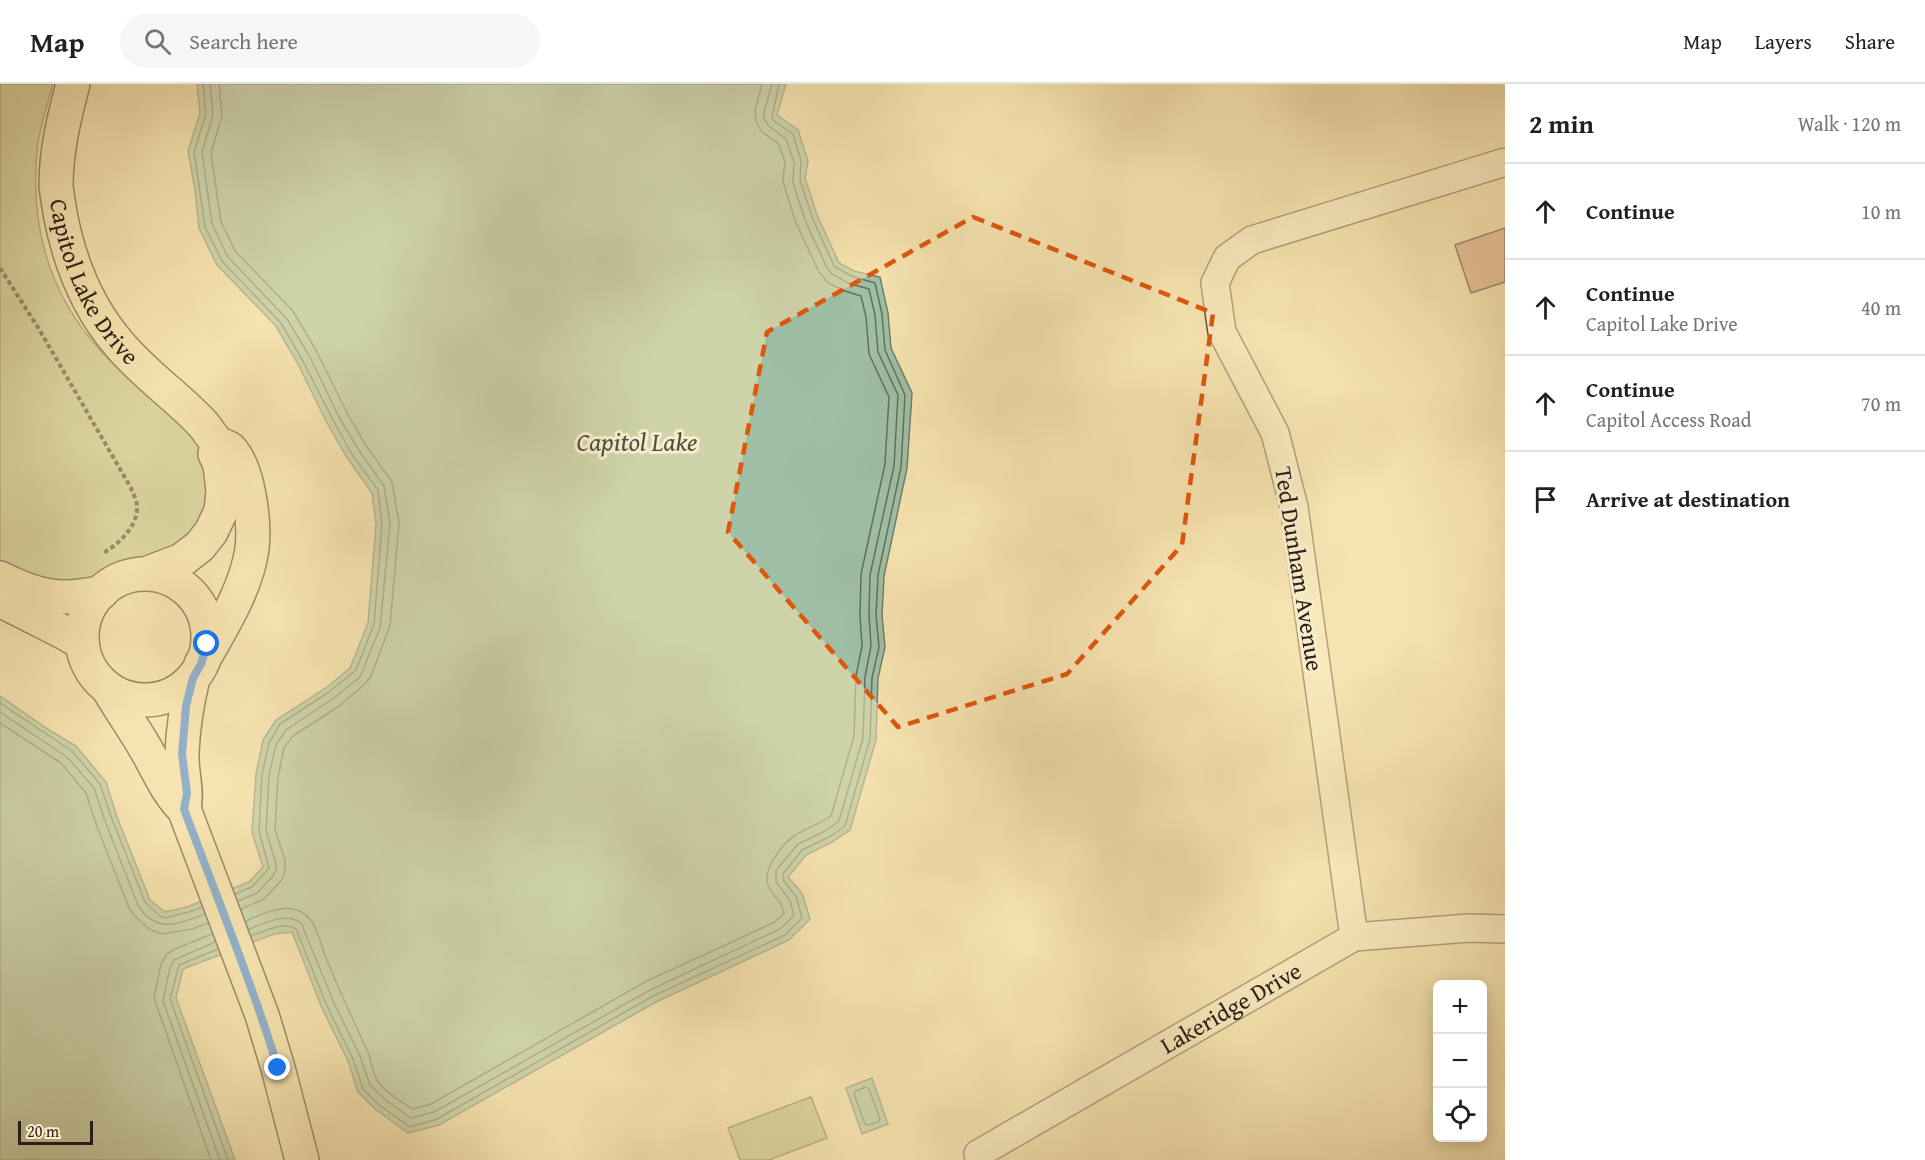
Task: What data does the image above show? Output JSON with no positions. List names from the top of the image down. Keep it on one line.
{"streets":{"main road":["Capitol Lake Drive"],"street":["Ted Dunham Avenue","Lakeridge Drive"]},"crossings":[["Ted Dunham Avenue","Lakeridge Drive"]],"water":["Capitol Lake"],"scale_bar":"20 m","page":{"header":"Map","search":"Search here","nav":["Map","Layers","Share"],"heading":["2 min","Walk · 120 m"],"list":[["Continue","10 m"],["Continue","Capitol Lake Drive","40 m"],["Continue","Capitol Access Road","70 m"],"Arrive at destination"],"map_buttons":["+","−"],"scale":"20 m"}}
